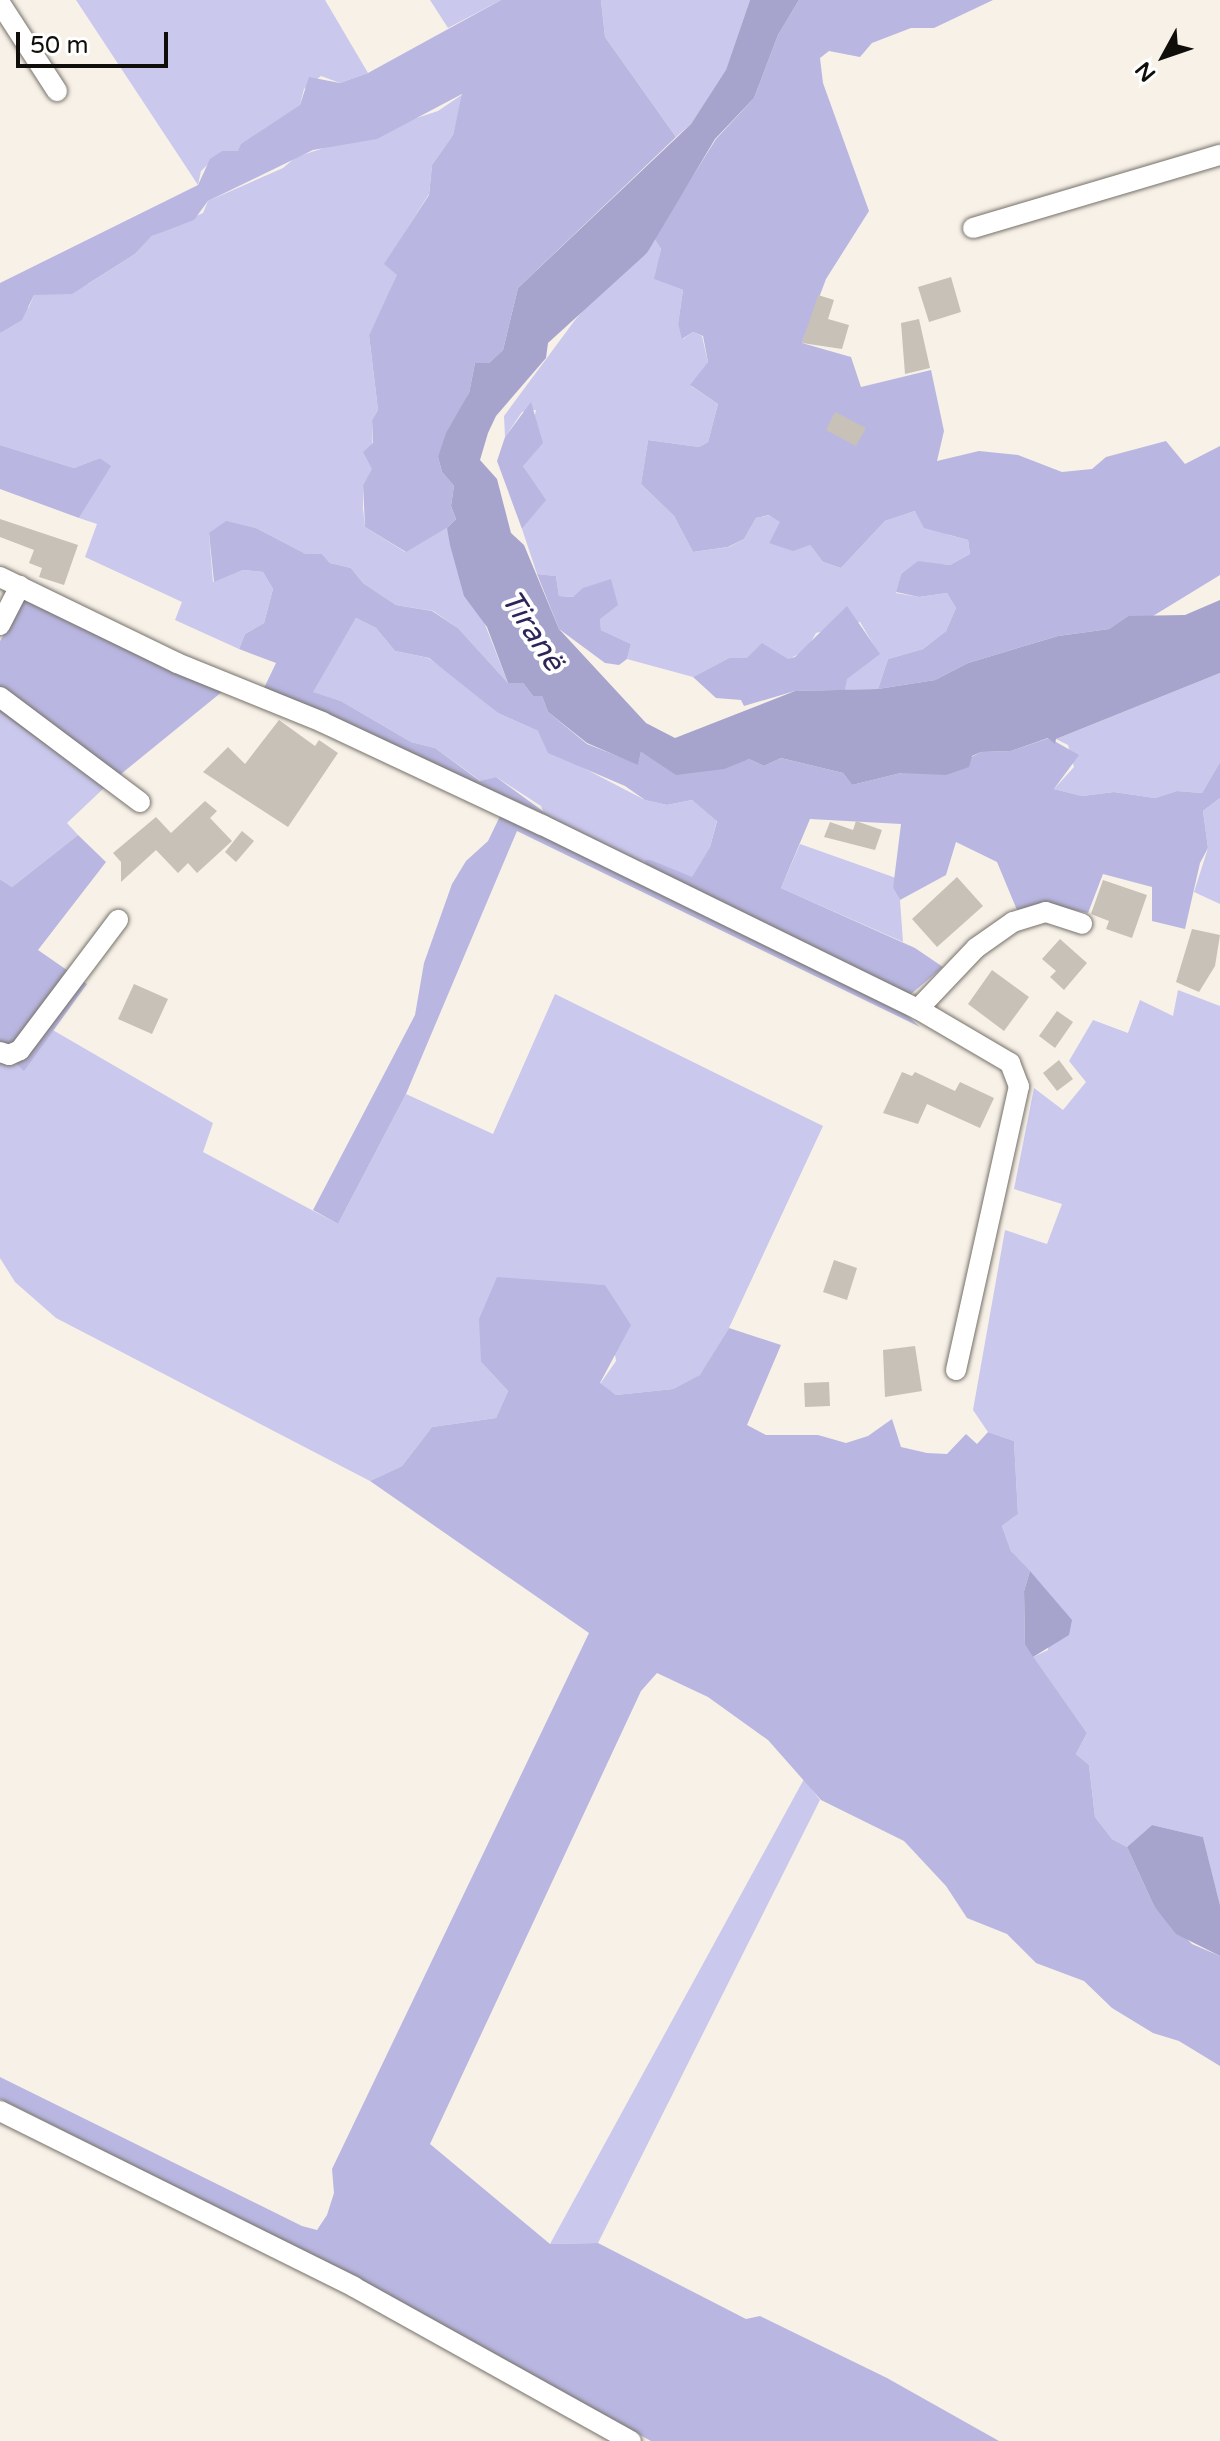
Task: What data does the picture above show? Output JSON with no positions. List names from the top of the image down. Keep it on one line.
{"water":["Tiranë"],"scale_bar":"50 m","north":"bottom left"}
